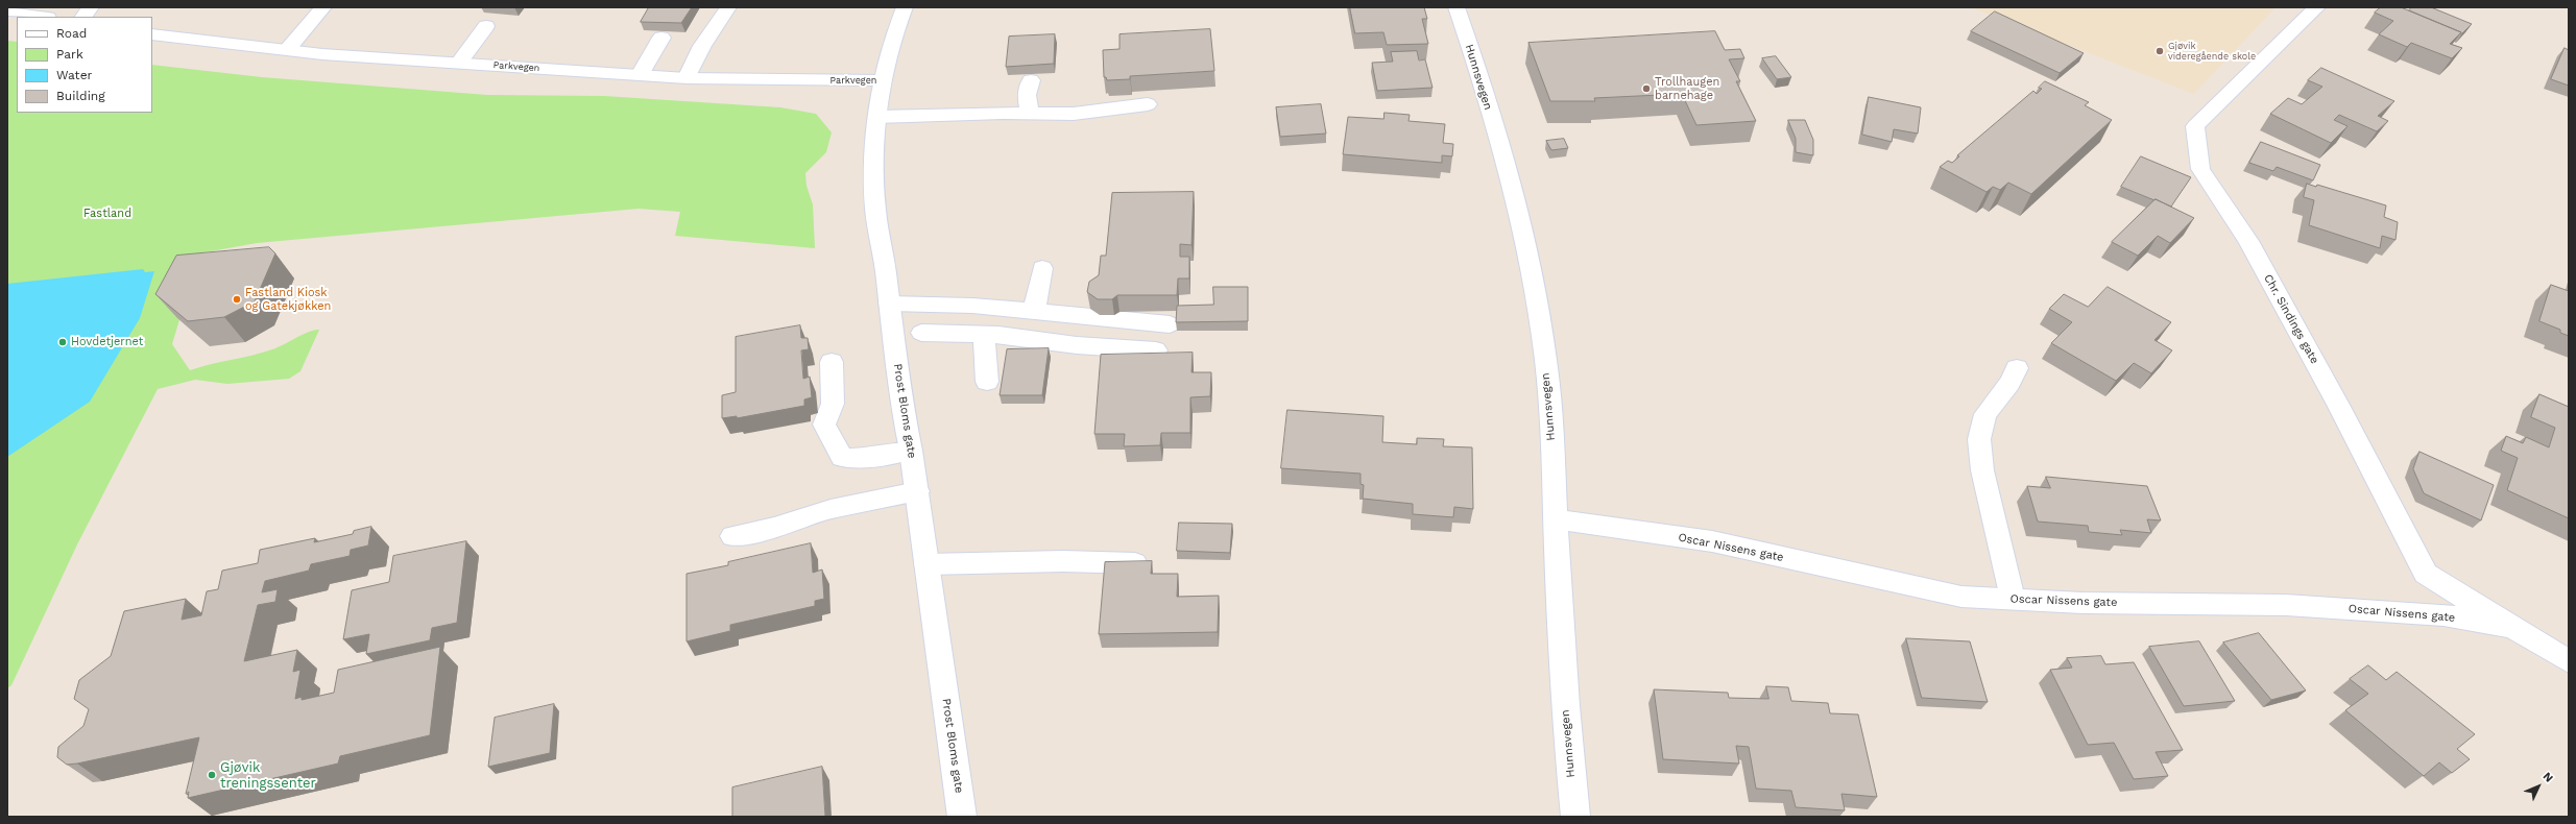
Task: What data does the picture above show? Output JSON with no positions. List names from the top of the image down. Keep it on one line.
{"streets":{"street":["Parkvegen","Hunnsvegen","Chr. Sindings gate","Prost Bloms gate","Oscar Nissens gate"]},"crossings":[["Parkvegen","Prost Bloms gate"],["Hunnsvegen","Oscar Nissens gate"],["Chr. Sindings gate","Oscar Nissens gate"]],"parks":["Fastland"],"places":["Gjøvik videregående skole","Trollhaugen barnehage","Fastland Kiosk og Gatekjøkken","Hovdetjernet","Gjøvik treningssenter"],"legend":["Road","Park","Water","Building"],"north":"top right"}
